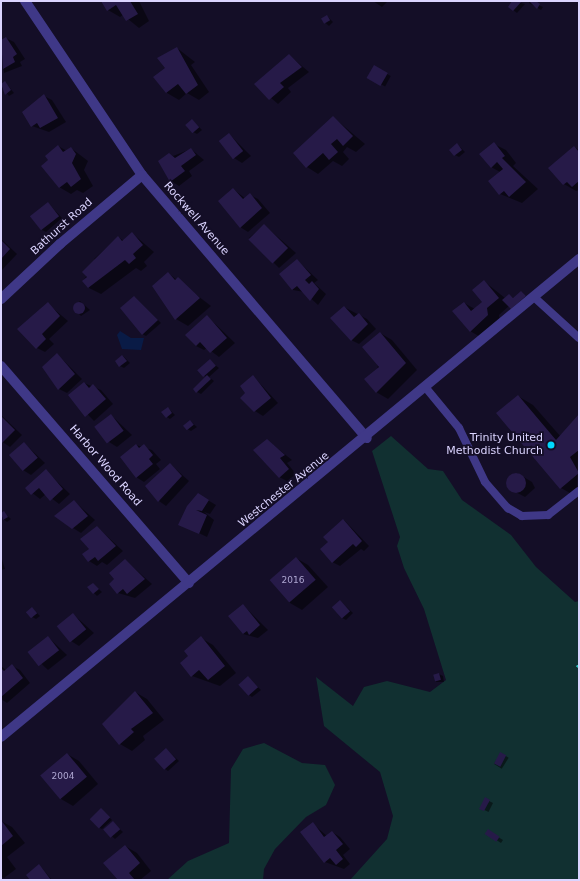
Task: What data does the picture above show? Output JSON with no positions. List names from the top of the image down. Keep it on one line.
{"streets":{"street":["Rockwell Avenue","Bathurst Road","Harbor Wood Road","Westchester Avenue"]},"crossings":[["Rockwell Avenue","Bathurst Road"],["Rockwell Avenue","Westchester Avenue"],["Harbor Wood Road","Westchester Avenue"]],"places":["Trinity United Methodist Church"],"house_numbers":["2016","2004"]}
